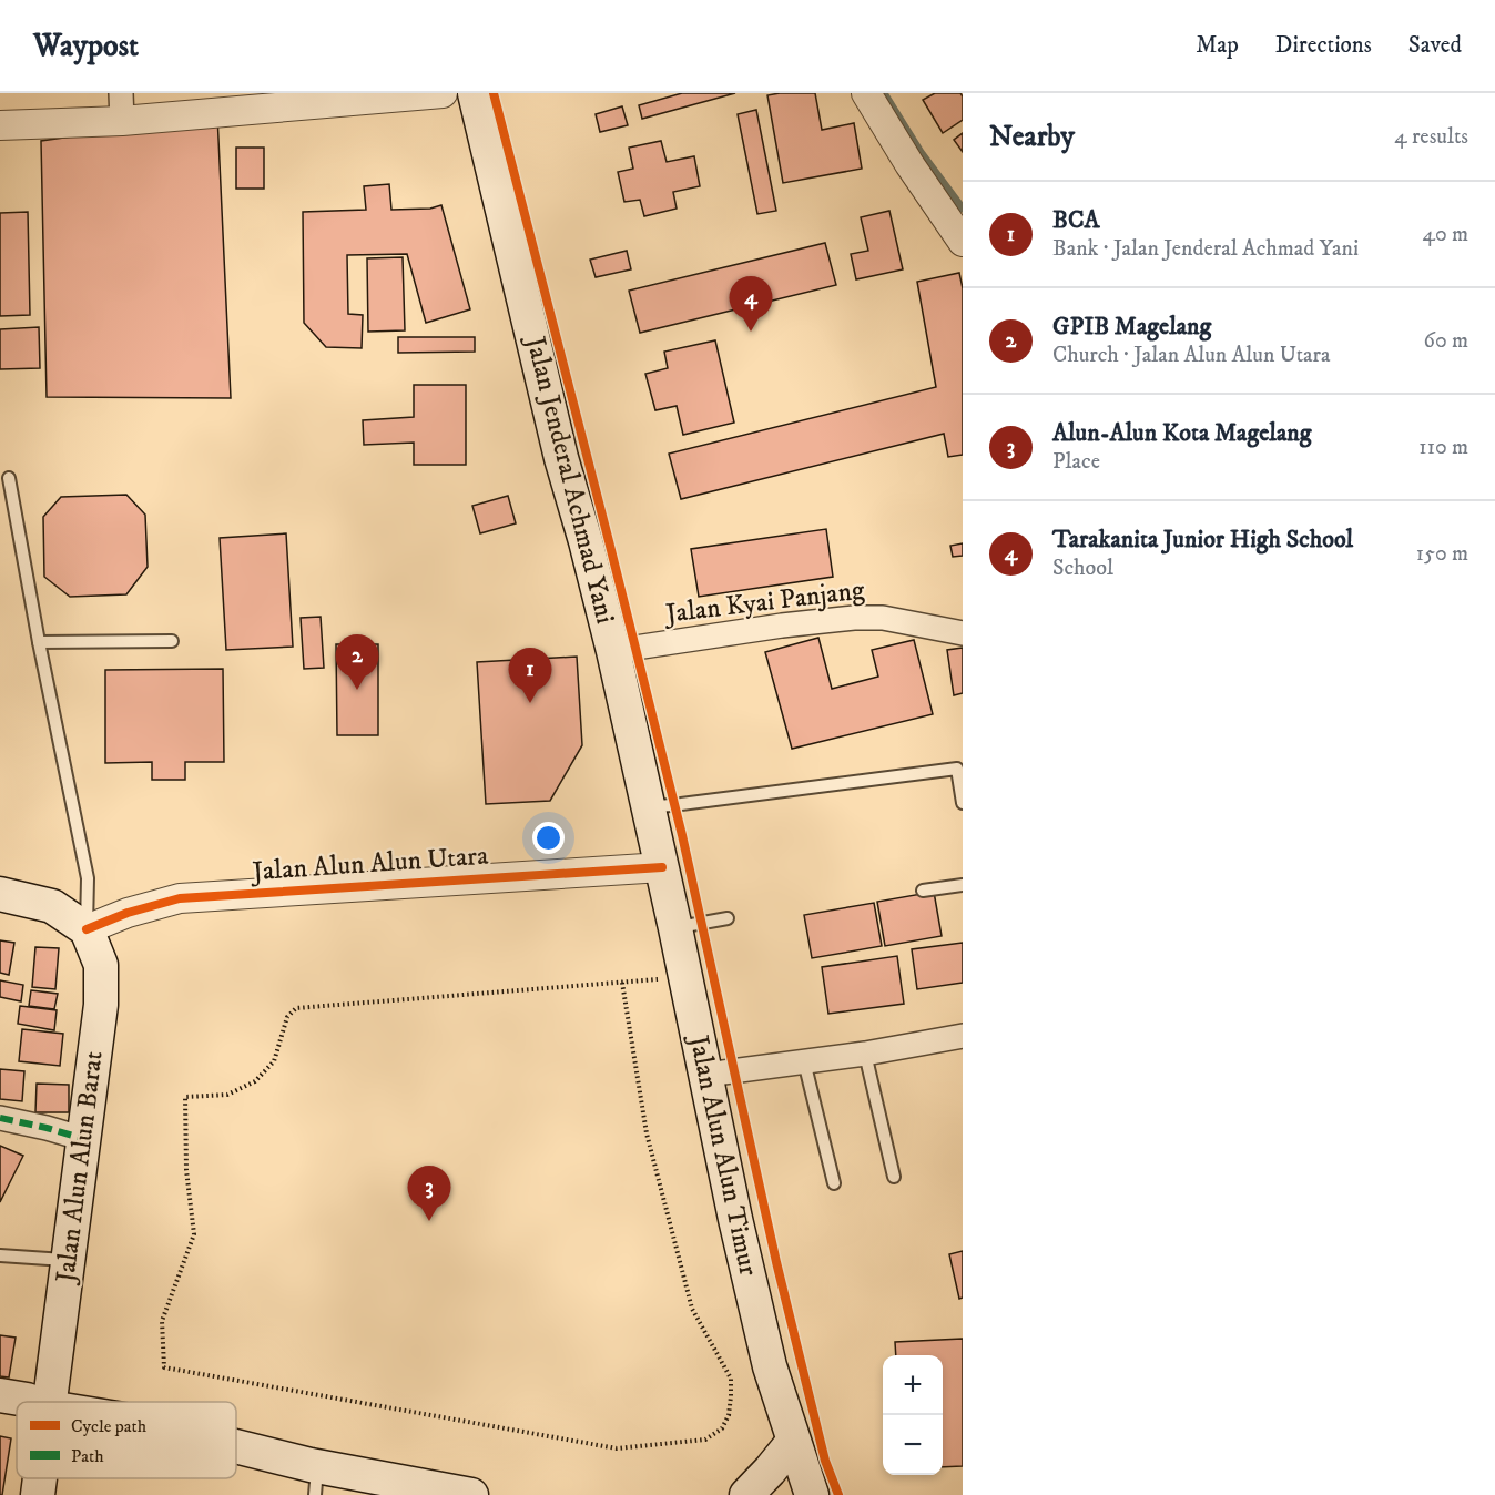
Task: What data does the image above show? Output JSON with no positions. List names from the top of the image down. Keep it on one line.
{"streets":{"main road":["Jalan Jenderal Achmad Yani","Jalan Alun Alun Timur","Jalan Alun Alun Barat"],"street":["Jalan Kyai Panjang","Jalan Alun Alun Utara"]},"crossings":[["Jalan Jenderal Achmad Yani","Jalan Kyai Panjang"],["Jalan Jenderal Achmad Yani","Jalan Alun Alun Utara"],["Jalan Jenderal Achmad Yani","Jalan Alun Alun Timur"],["Jalan Alun Alun Utara","Jalan Alun Alun Timur"],["Jalan Alun Alun Utara","Jalan Alun Alun Barat"]],"legend":["Cycle path","Path"],"page":{"header":"Waypost","nav":["Map","Directions","Saved"],"heading":["Nearby","4 results"],"list":[{"mark":"1","name":"BCA","note":"Bank · Jalan Jenderal Achmad Yani","value":"40 m"},{"mark":"2","name":"GPIB Magelang","note":"Church · Jalan Alun Alun Utara","value":"60 m"},{"mark":"3","name":"Alun-Alun Kota Magelang","note":"Place","value":"110 m"},{"mark":"4","name":"Tarakanita Junior High School","note":"School","value":"150 m"}],"pins":["4","2","1","3"],"map_buttons":["+","−"]}}
